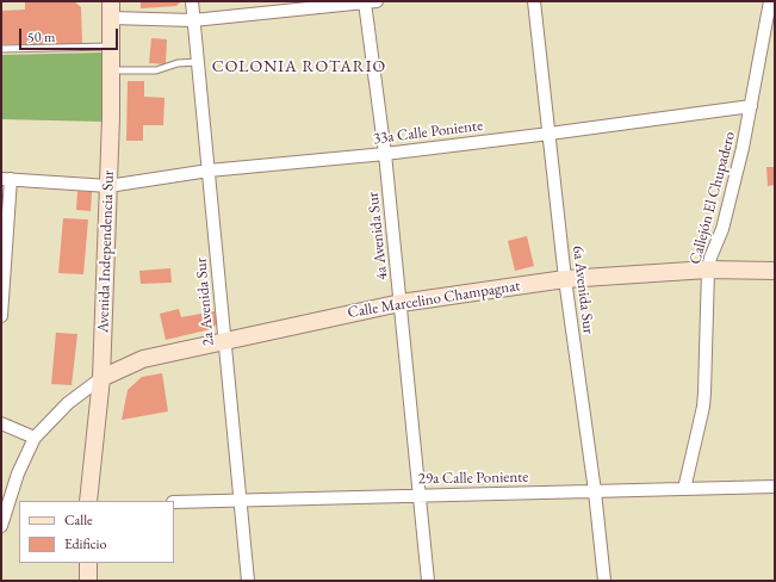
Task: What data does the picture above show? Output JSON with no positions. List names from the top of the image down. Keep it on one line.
{"streets":{"street":["33a Calle Poniente","Callejón El Chupadero","4a Avenida Sur","Avenida Independencia Sur","6a Avenida Sur","Calle Marcelino Champagnat","2a Avenida Sur","29a Calle Poniente"]},"crossings":[["33a Calle Poniente","Callejón El Chupadero"],["33a Calle Poniente","4a Avenida Sur"],["33a Calle Poniente","Avenida Independencia Sur"],["33a Calle Poniente","6a Avenida Sur"],["33a Calle Poniente","2a Avenida Sur"],["Callejón El Chupadero","Calle Marcelino Champagnat"],["Callejón El Chupadero","29a Calle Poniente"],["4a Avenida Sur","Calle Marcelino Champagnat"],["4a Avenida Sur","29a Calle Poniente"],["Avenida Independencia Sur","Calle Marcelino Champagnat"],["6a Avenida Sur","Calle Marcelino Champagnat"],["6a Avenida Sur","29a Calle Poniente"],["Calle Marcelino Champagnat","2a Avenida Sur"],["2a Avenida Sur","29a Calle Poniente"]],"districts":["COLONIA ROTARIO"],"legend":["Calle","Edificio"],"scale_bar":"50 m"}
